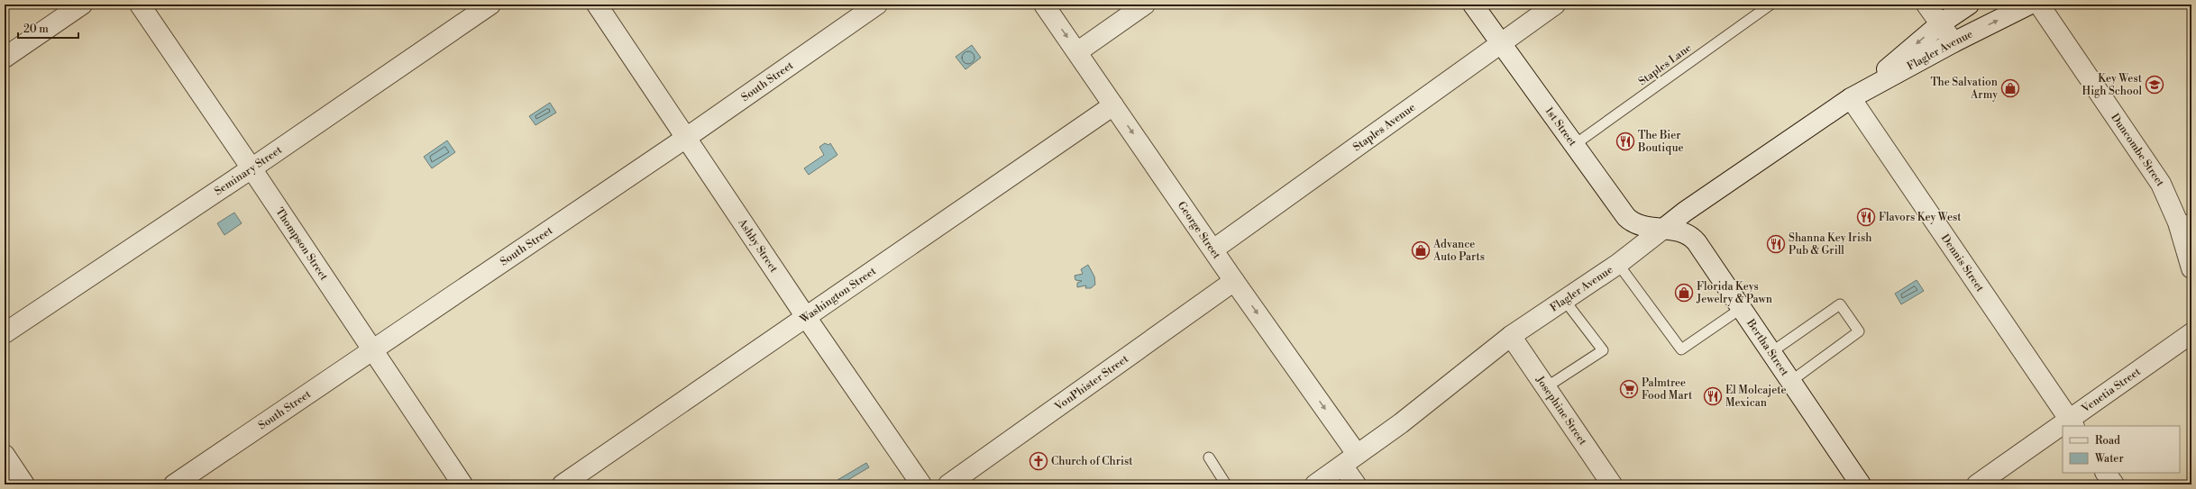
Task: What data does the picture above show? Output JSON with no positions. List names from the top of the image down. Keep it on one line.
{"streets":{"street":["Flagler Avenue","South Street","Staples Avenue","1st Street","Duncombe Street","Seminary Street","George Street","Thompson Street","Ashby Street","Dennis Street","Washington Street","Bertha Street","VonPhister Street","Venetia Street","Josephine Street"],"lane":["Staples Lane"]},"crossings":[["Flagler Avenue","1st Street"],["Flagler Avenue","George Street"],["Flagler Avenue","Dennis Street"],["Flagler Avenue","Bertha Street"],["Flagler Avenue","Josephine Street"],["Staples Lane","1st Street"],["South Street","Thompson Street"],["South Street","Ashby Street"],["Staples Avenue","1st Street"],["Staples Avenue","George Street"],["1st Street","Bertha Street"],["Seminary Street","Thompson Street"],["George Street","Washington Street"],["George Street","VonPhister Street"],["Ashby Street","Washington Street"],["Dennis Street","Venetia Street"]],"one_way":["George Street"],"places":{"school or university":["Key West High School"],"shop":["The Salvation Army","Advance Auto Parts","Florida Keys Jewelry & Pawn"],"restaurant":["The Bier Boutique","Flavors Key West","Shanna Key Irish Pub & Grill","El Molcajete Mexican"],"supermarket":["Palmtree Food Mart"],"church":["Church of Christ"]},"legend":["Road","Water"],"scale_bar":"20 m"}
